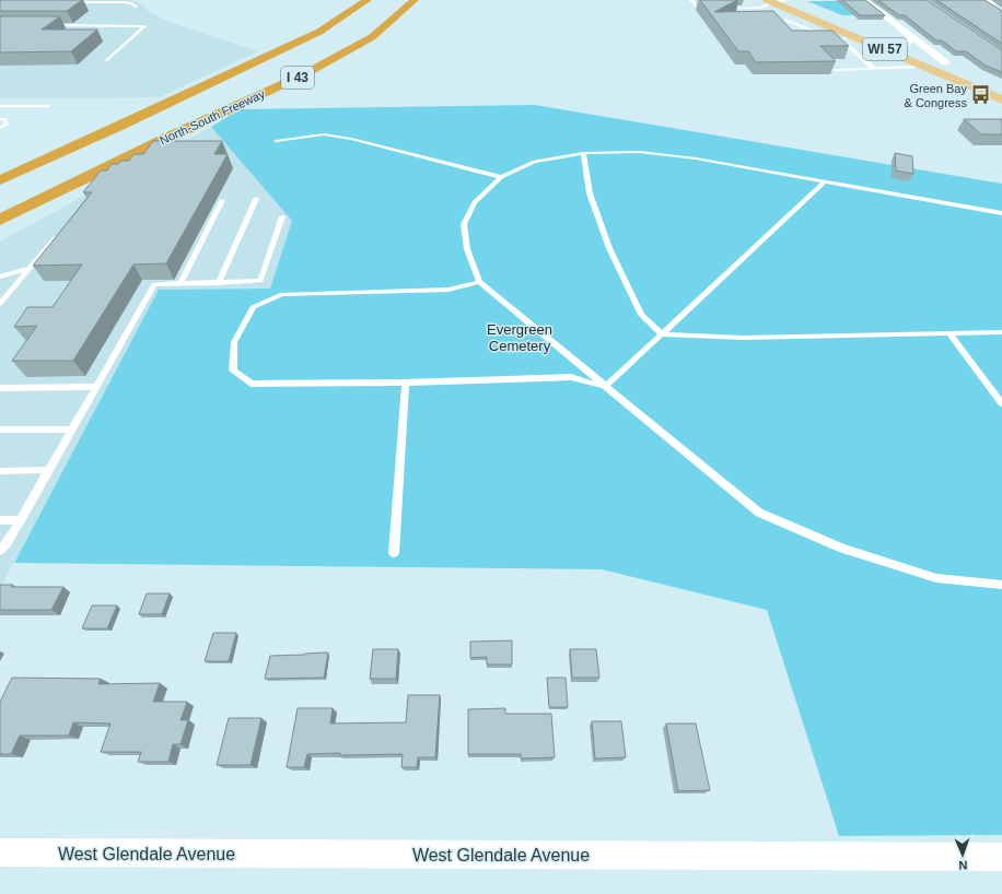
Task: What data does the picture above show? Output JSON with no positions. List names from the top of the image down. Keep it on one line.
{"streets":{"highway":["I 43","North-South Freeway"],"main road":["WI 57"],"street":["West Glendale Avenue"]},"parks":["Evergreen Cemetery"],"places":{"bus stop":["Green Bay & Congress"]},"north":"bottom"}
